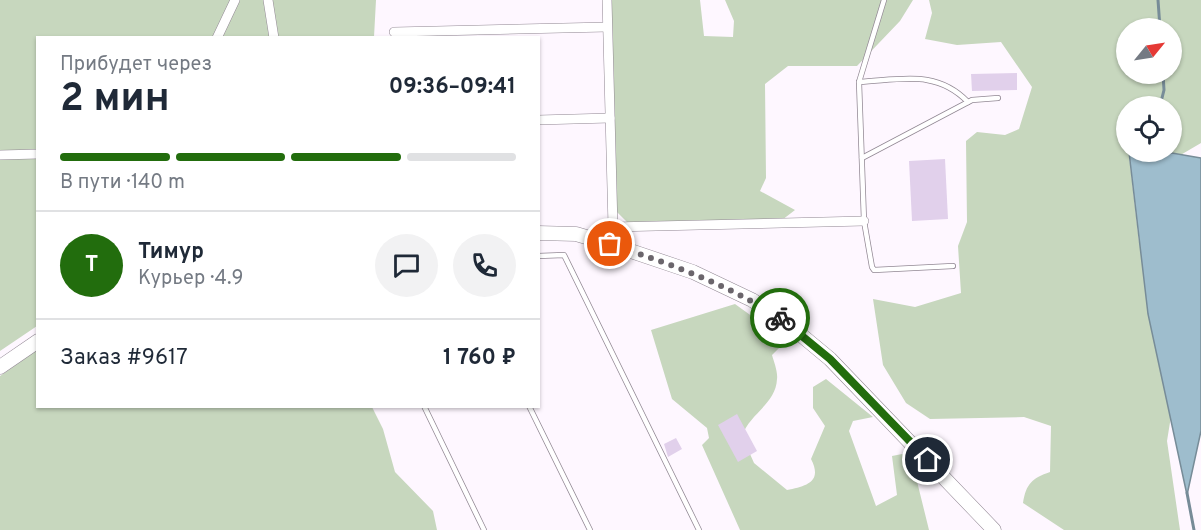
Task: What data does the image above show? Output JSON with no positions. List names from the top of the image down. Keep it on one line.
{"north":"top right","page":{"heading":["2 мин","Прибудет через","09:36–09:41"],"panel":["Тимур","Курьер · 4.9","Заказ #9617","1 760 ₽"],"bar":"В пути · 140 m","round":"Т"}}
